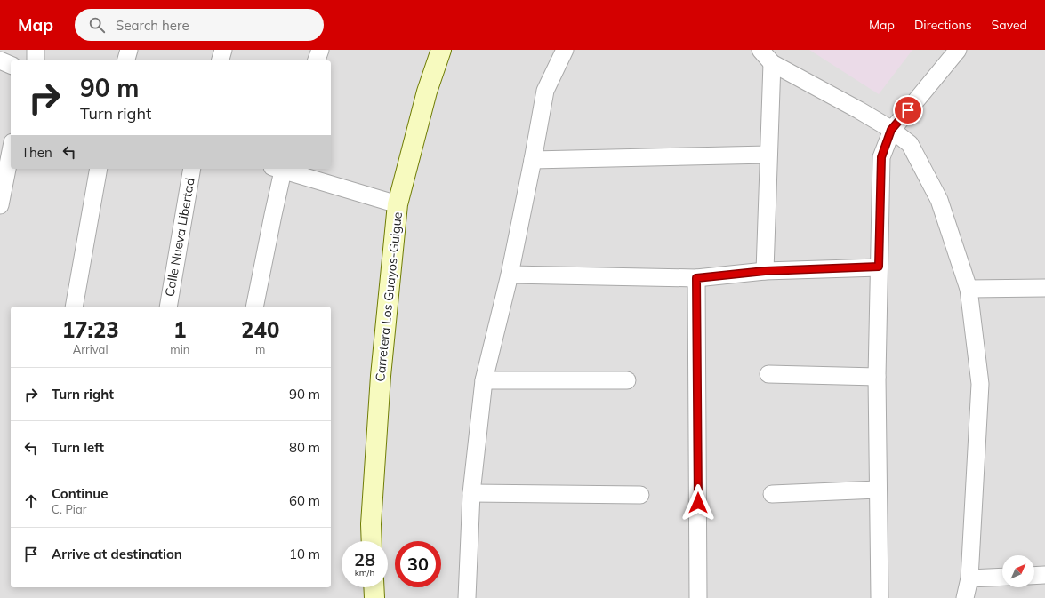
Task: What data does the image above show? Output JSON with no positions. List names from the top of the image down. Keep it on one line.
{"streets":{"main road":["Carretera Los Guayos-Guigue"],"street":["Calle Nueva Libertad"]},"north":"top right","page":{"header":"Map","search":"Search here","nav":["Map","Directions","Saved"],"turn":["90 m","Turn right"],"then":"Then","eta":["17:23","Arrival","1","min","240","m"],"list":[{"name":"Turn right","value":"90 m"},{"name":"Turn left","value":"80 m"},{"name":"Continue","note":"C. Piar","value":"60 m"},{"name":"Arrive at destination","value":"10 m"}],"speed":"28 km/h","limit":"30"}}
